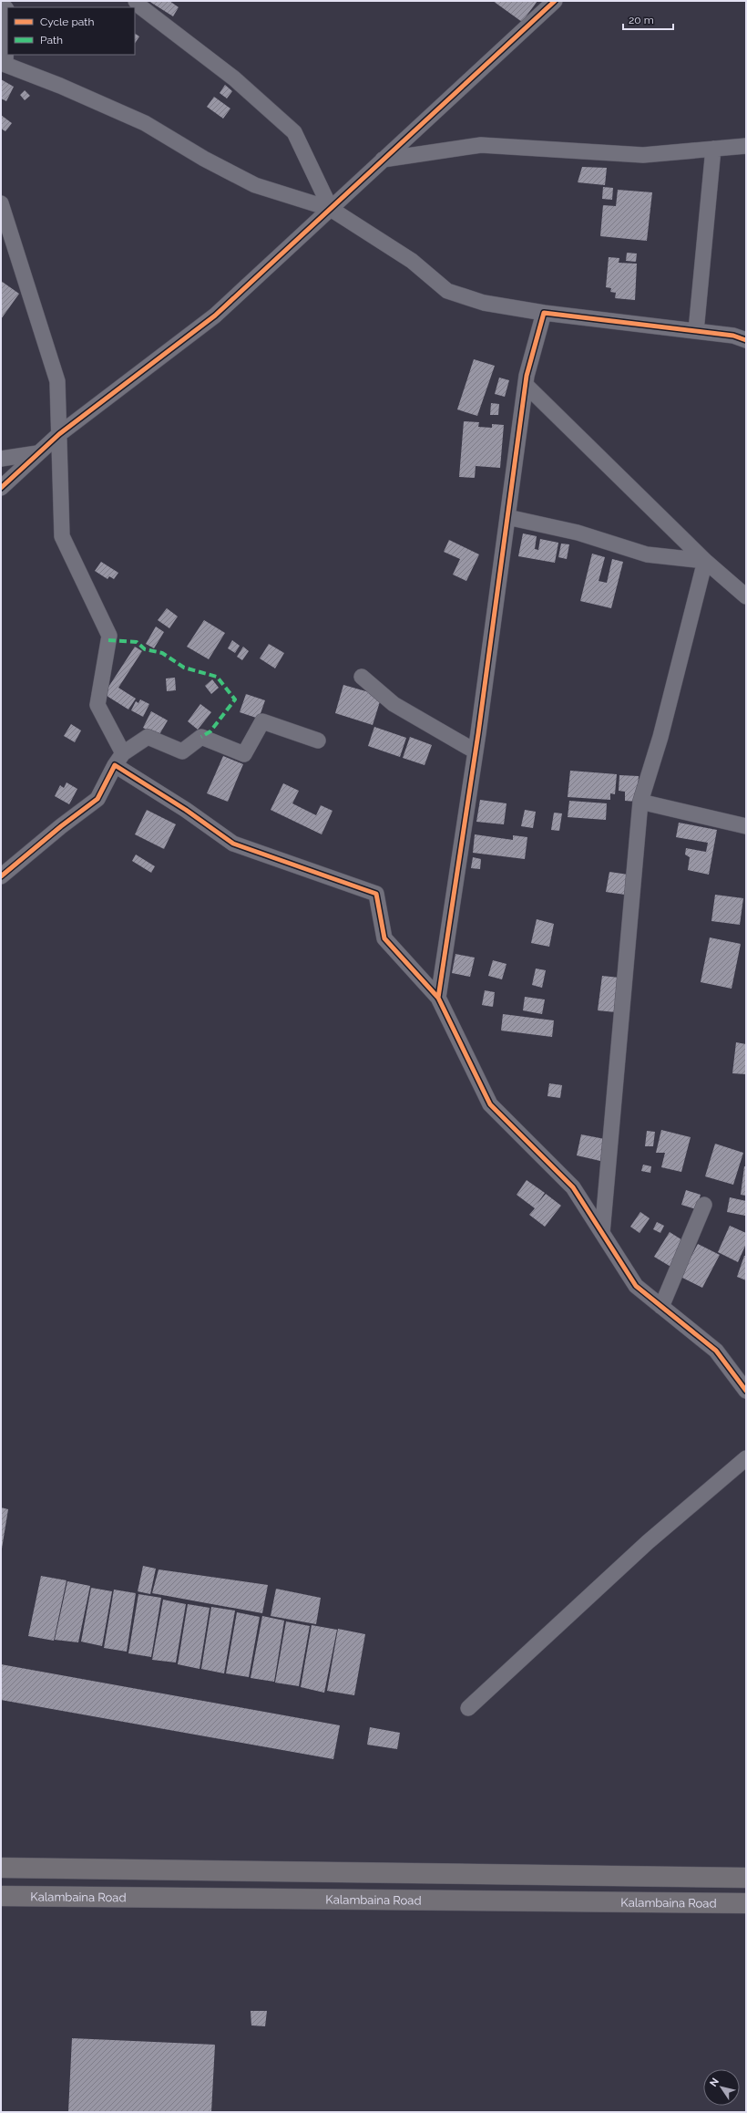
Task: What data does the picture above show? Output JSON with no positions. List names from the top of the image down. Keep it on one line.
{"streets":{"main road":["Kalambaina Road"]},"legend":["Cycle path","Path"],"scale_bar":"20 m","north":"top left"}
